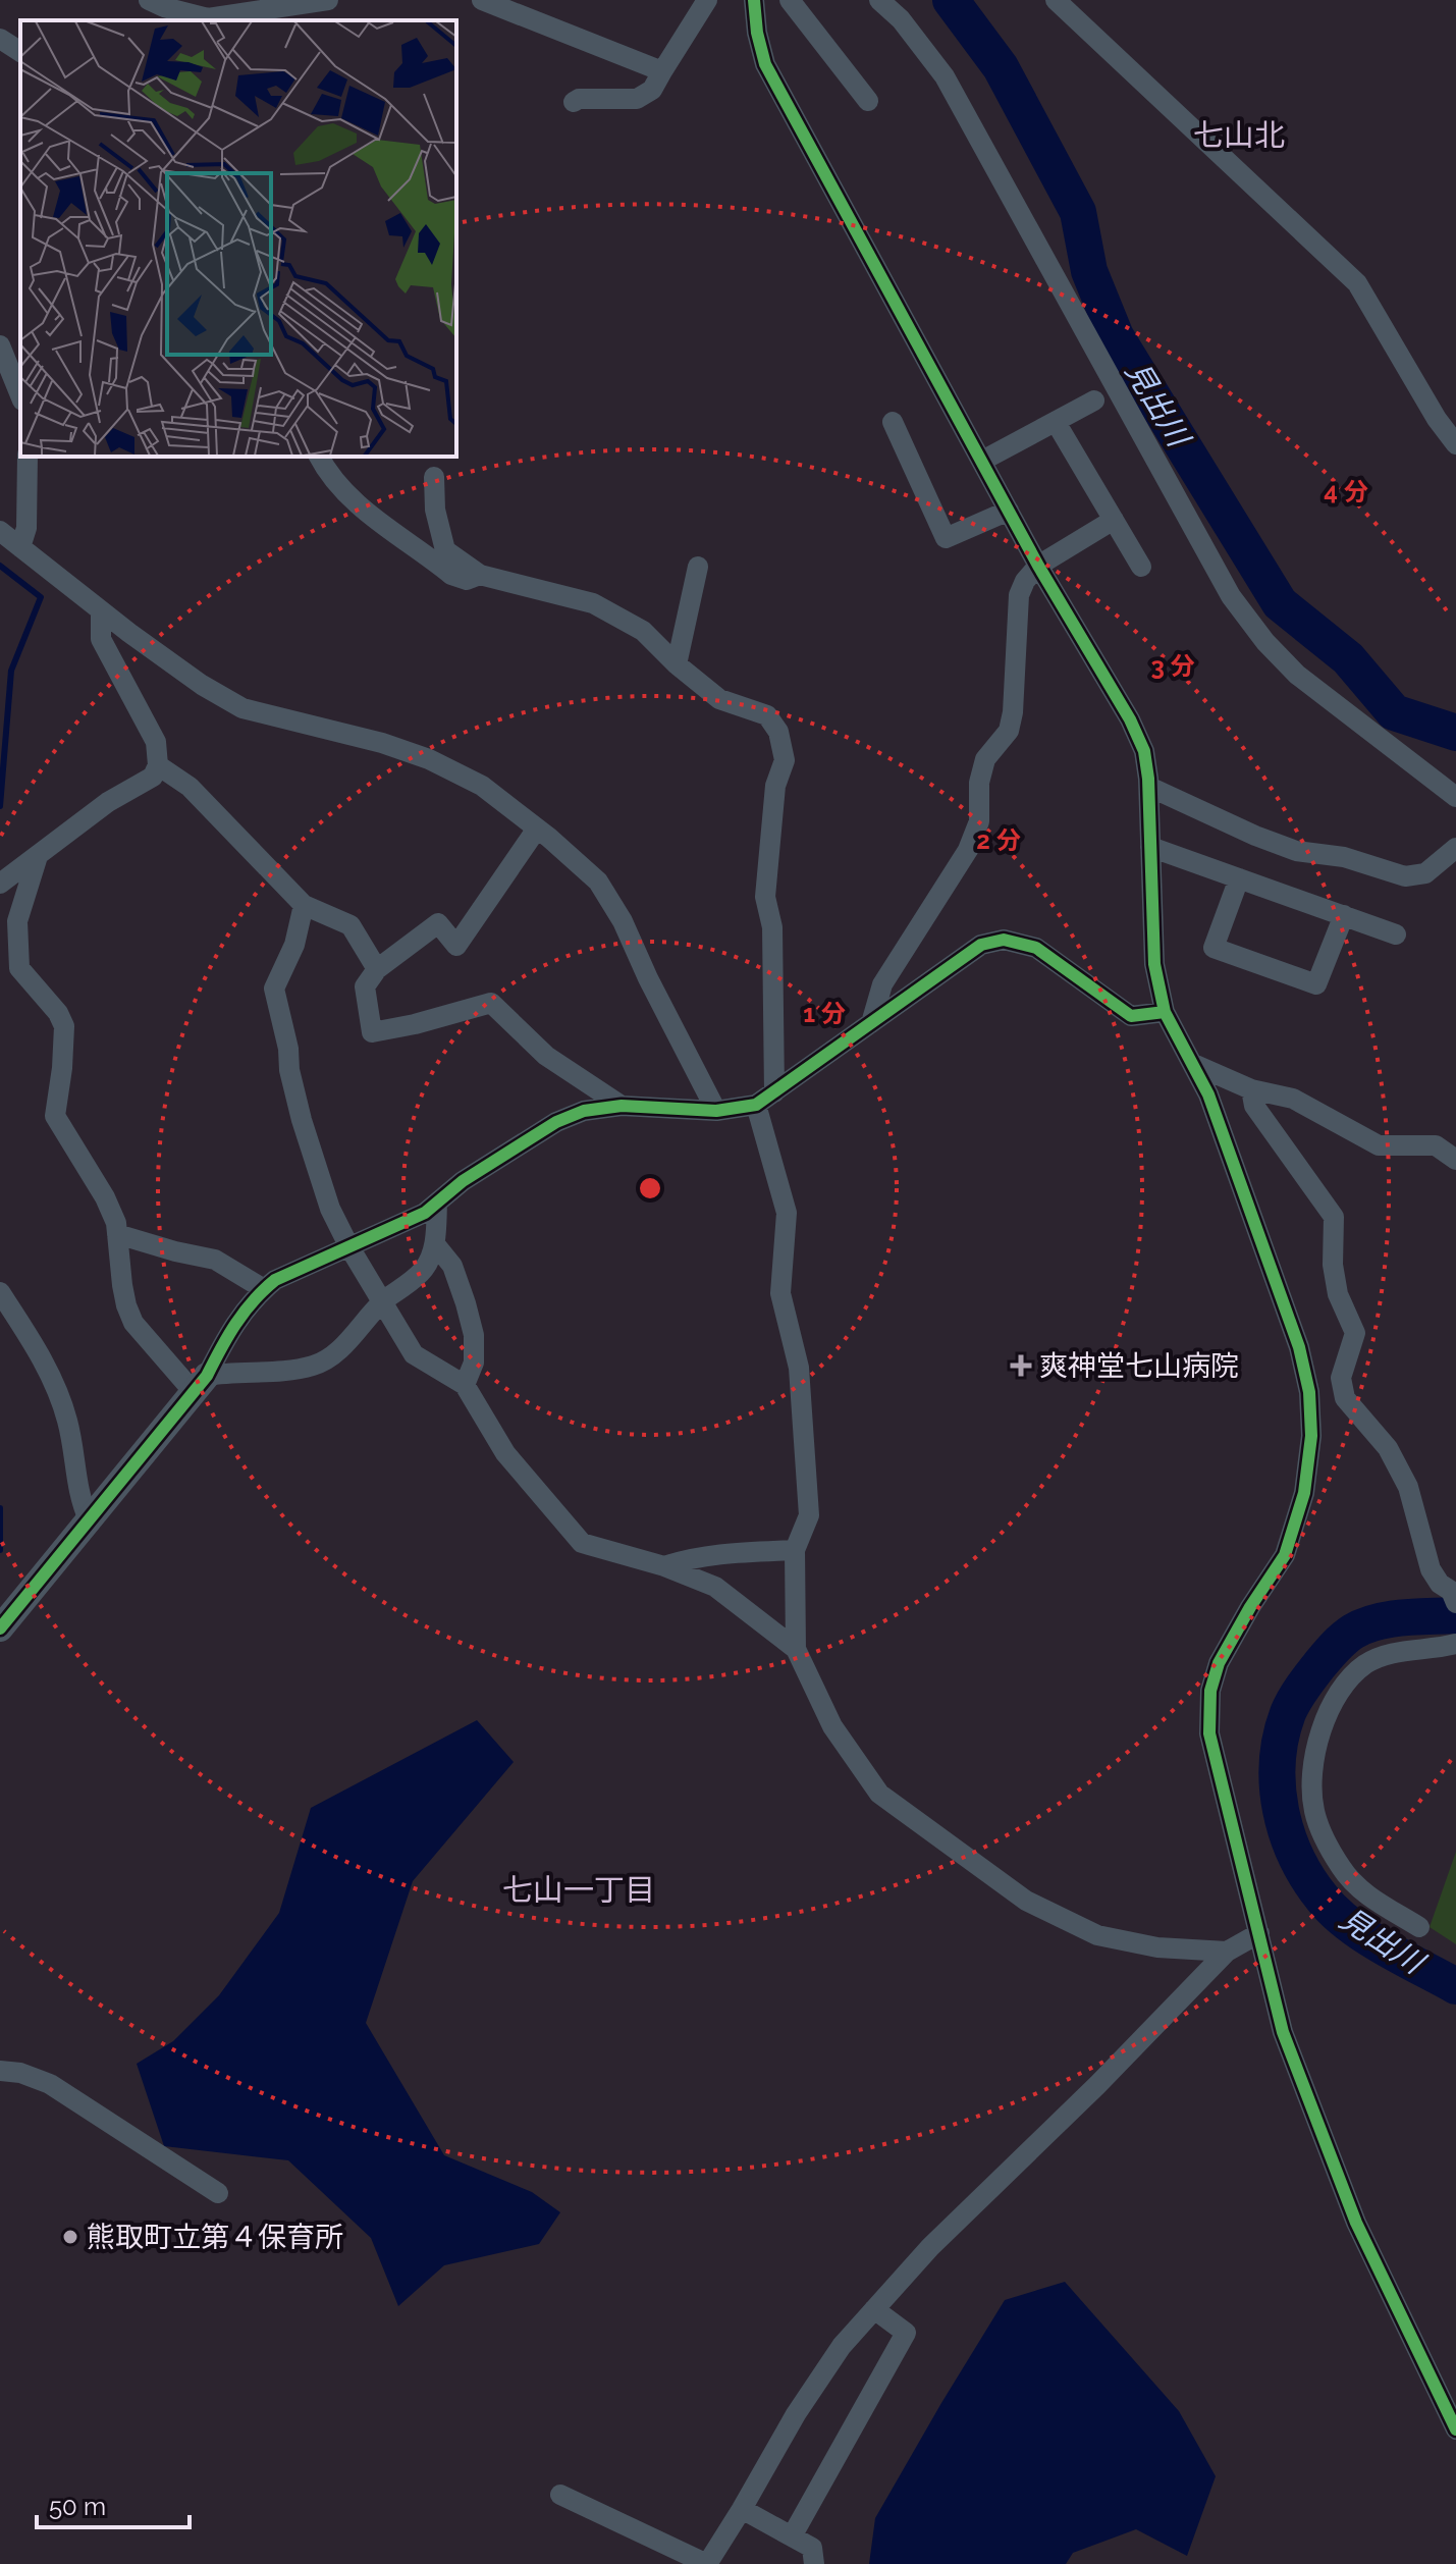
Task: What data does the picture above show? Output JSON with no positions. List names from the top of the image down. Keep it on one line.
{"districts":["七山北","七山一丁目"],"water":["見出川"],"places":{"health":["爽神堂七山病院"],"other":["熊取町立第４保育所"]},"scale_bar":"50 m","rings":["4 分","3 分","2 分","1 分"]}
